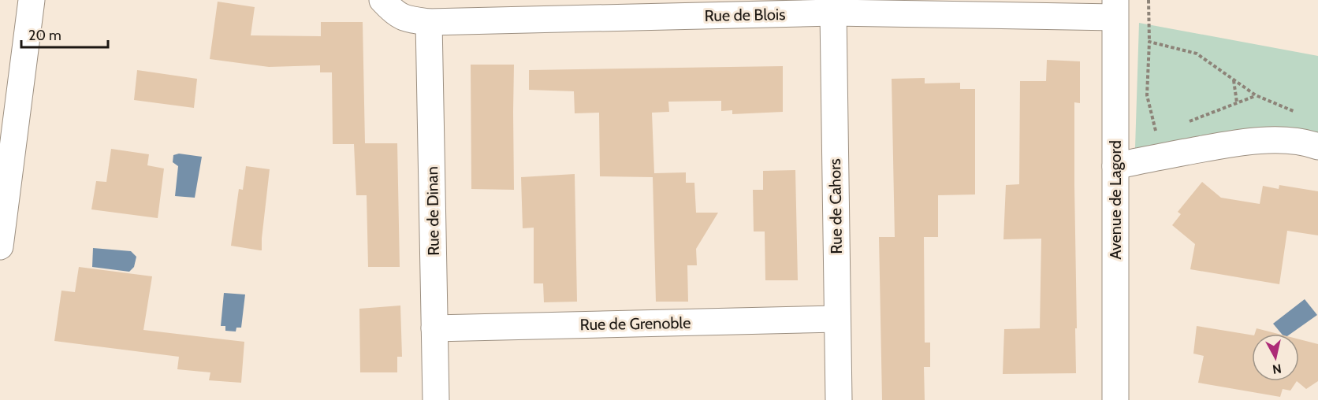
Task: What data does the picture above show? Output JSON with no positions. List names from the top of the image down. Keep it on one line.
{"streets":{"street":["Rue de Blois","Avenue de Lagord","Rue de Cahors","Rue de Dinan","Rue de Grenoble"]},"crossings":[["Rue de Blois","Avenue de Lagord"],["Rue de Blois","Rue de Cahors"],["Rue de Blois","Rue de Dinan"],["Rue de Cahors","Rue de Grenoble"],["Rue de Dinan","Rue de Grenoble"]],"scale_bar":"20 m","north":"bottom"}
